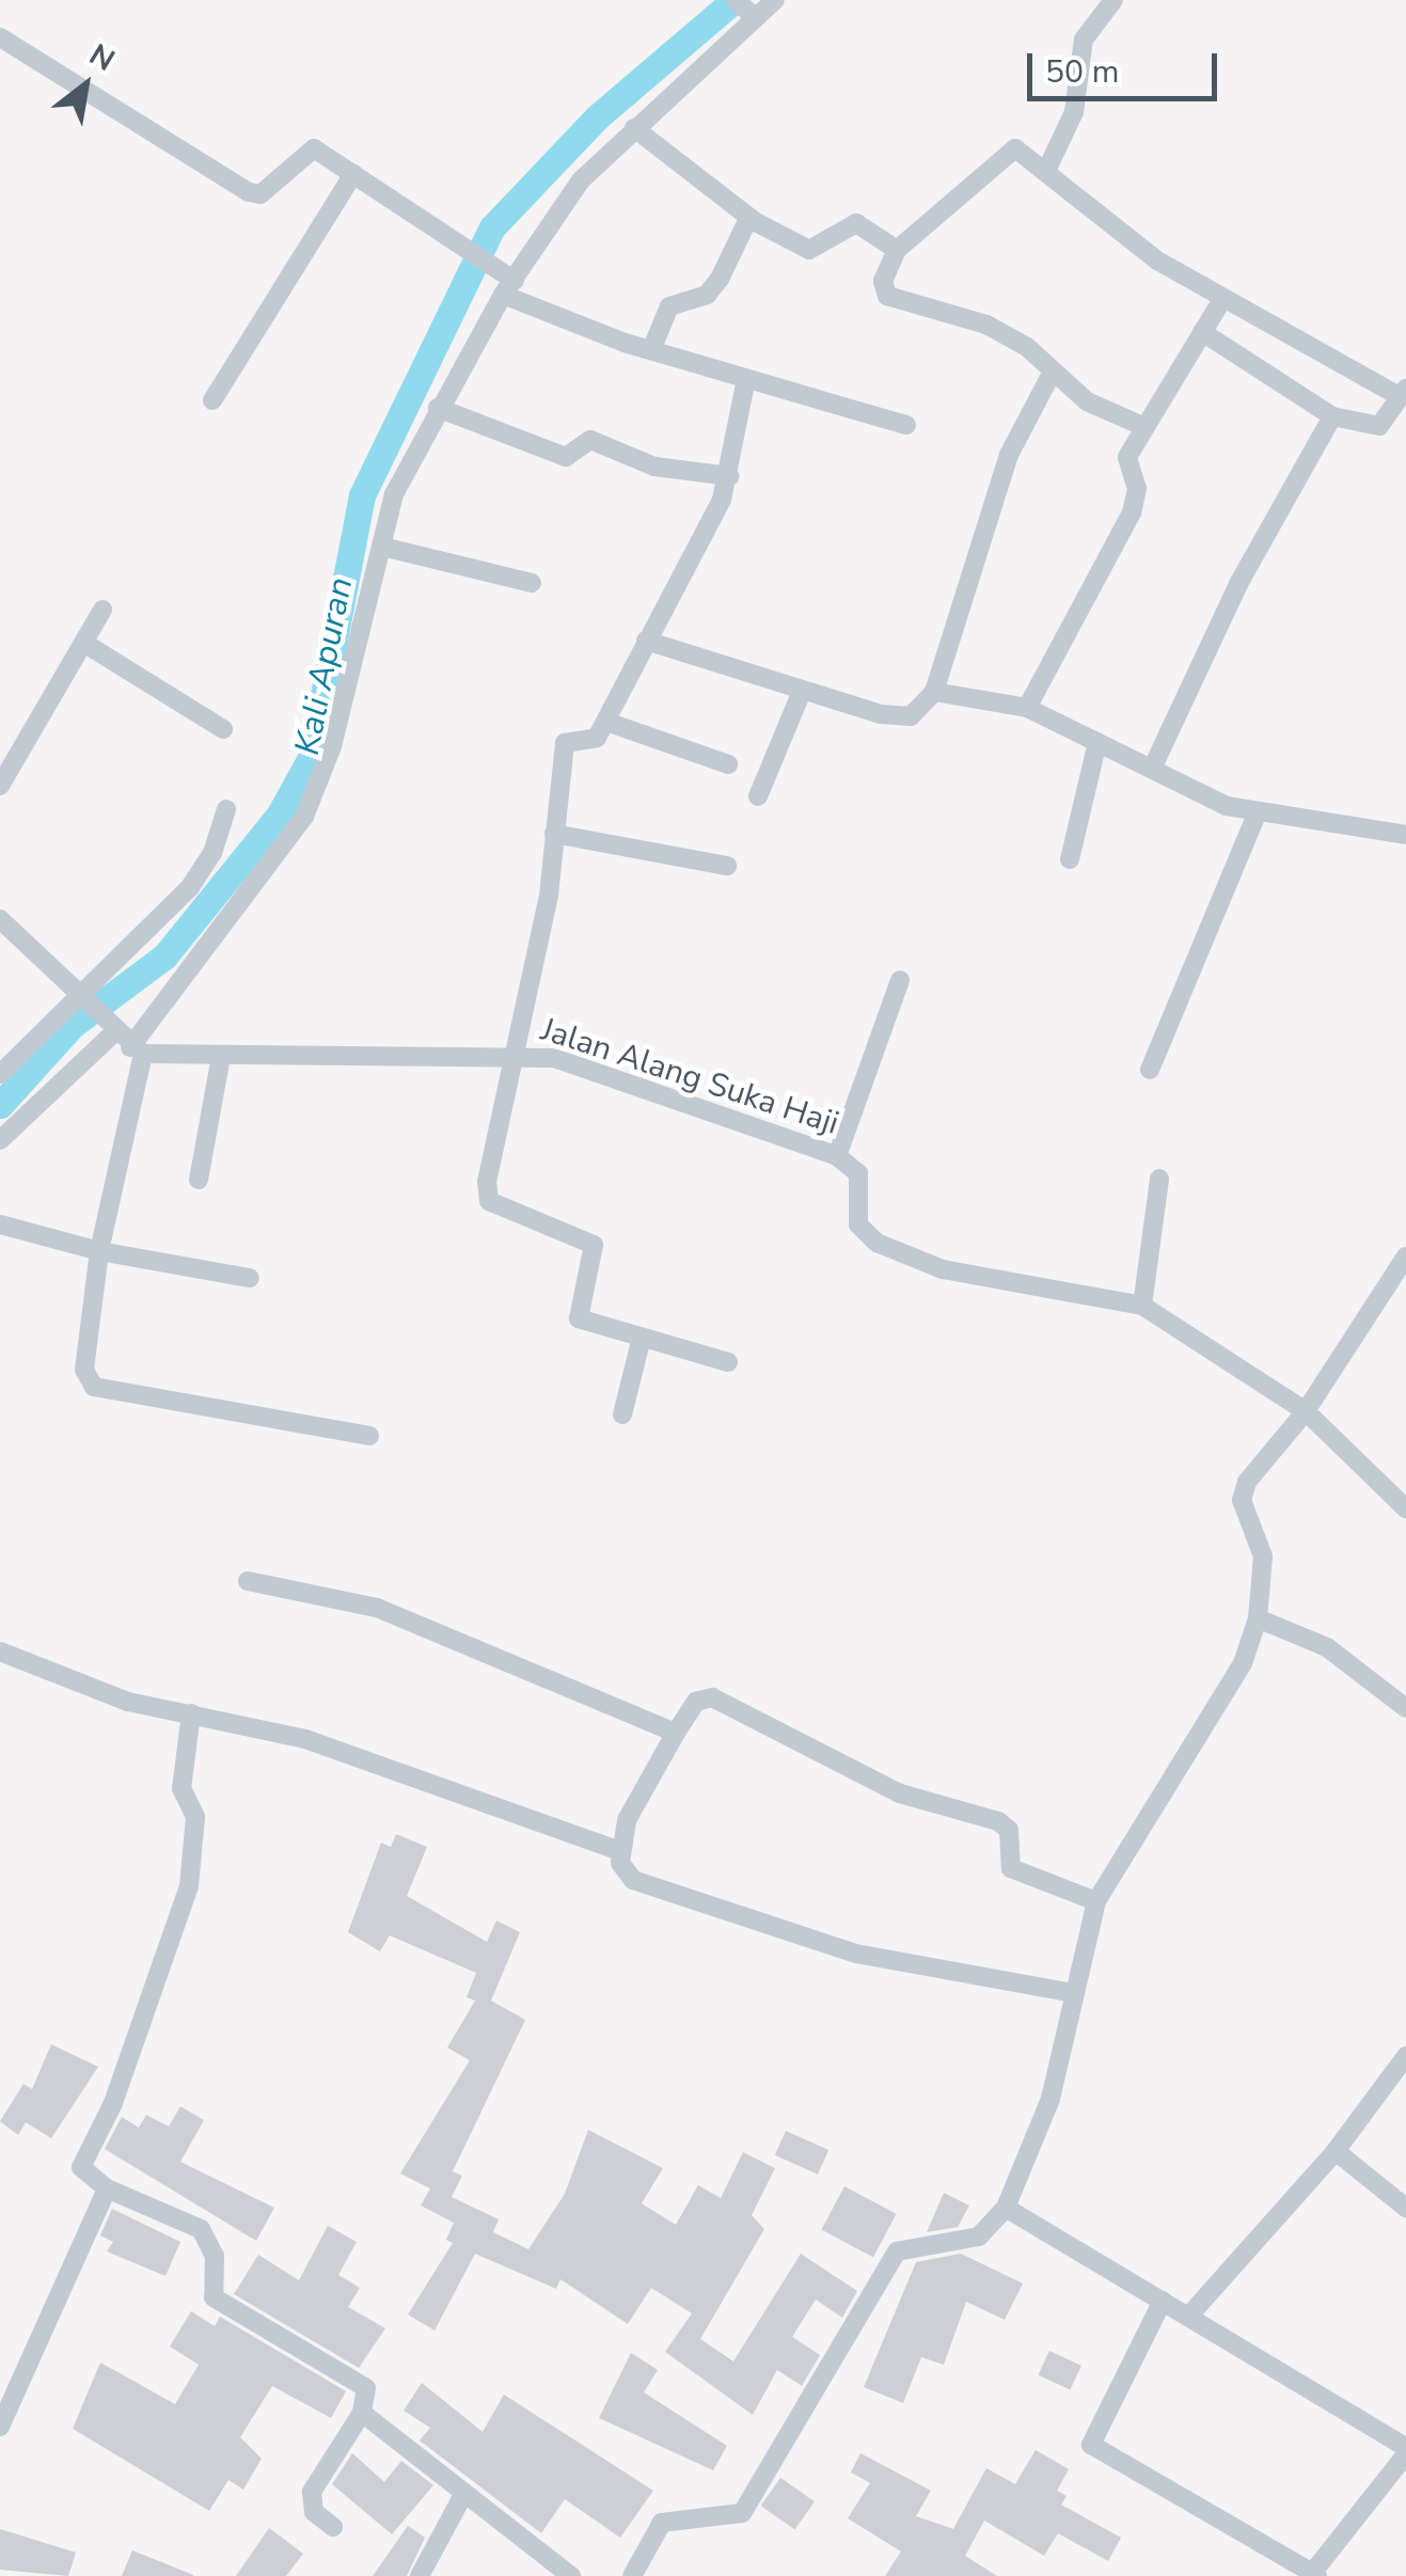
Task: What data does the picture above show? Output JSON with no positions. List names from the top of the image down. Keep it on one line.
{"streets":{"street":["Jalan Alang Suka Haji"]},"water":["Kali Apuran"],"scale_bar":"50 m","north":"top right"}
